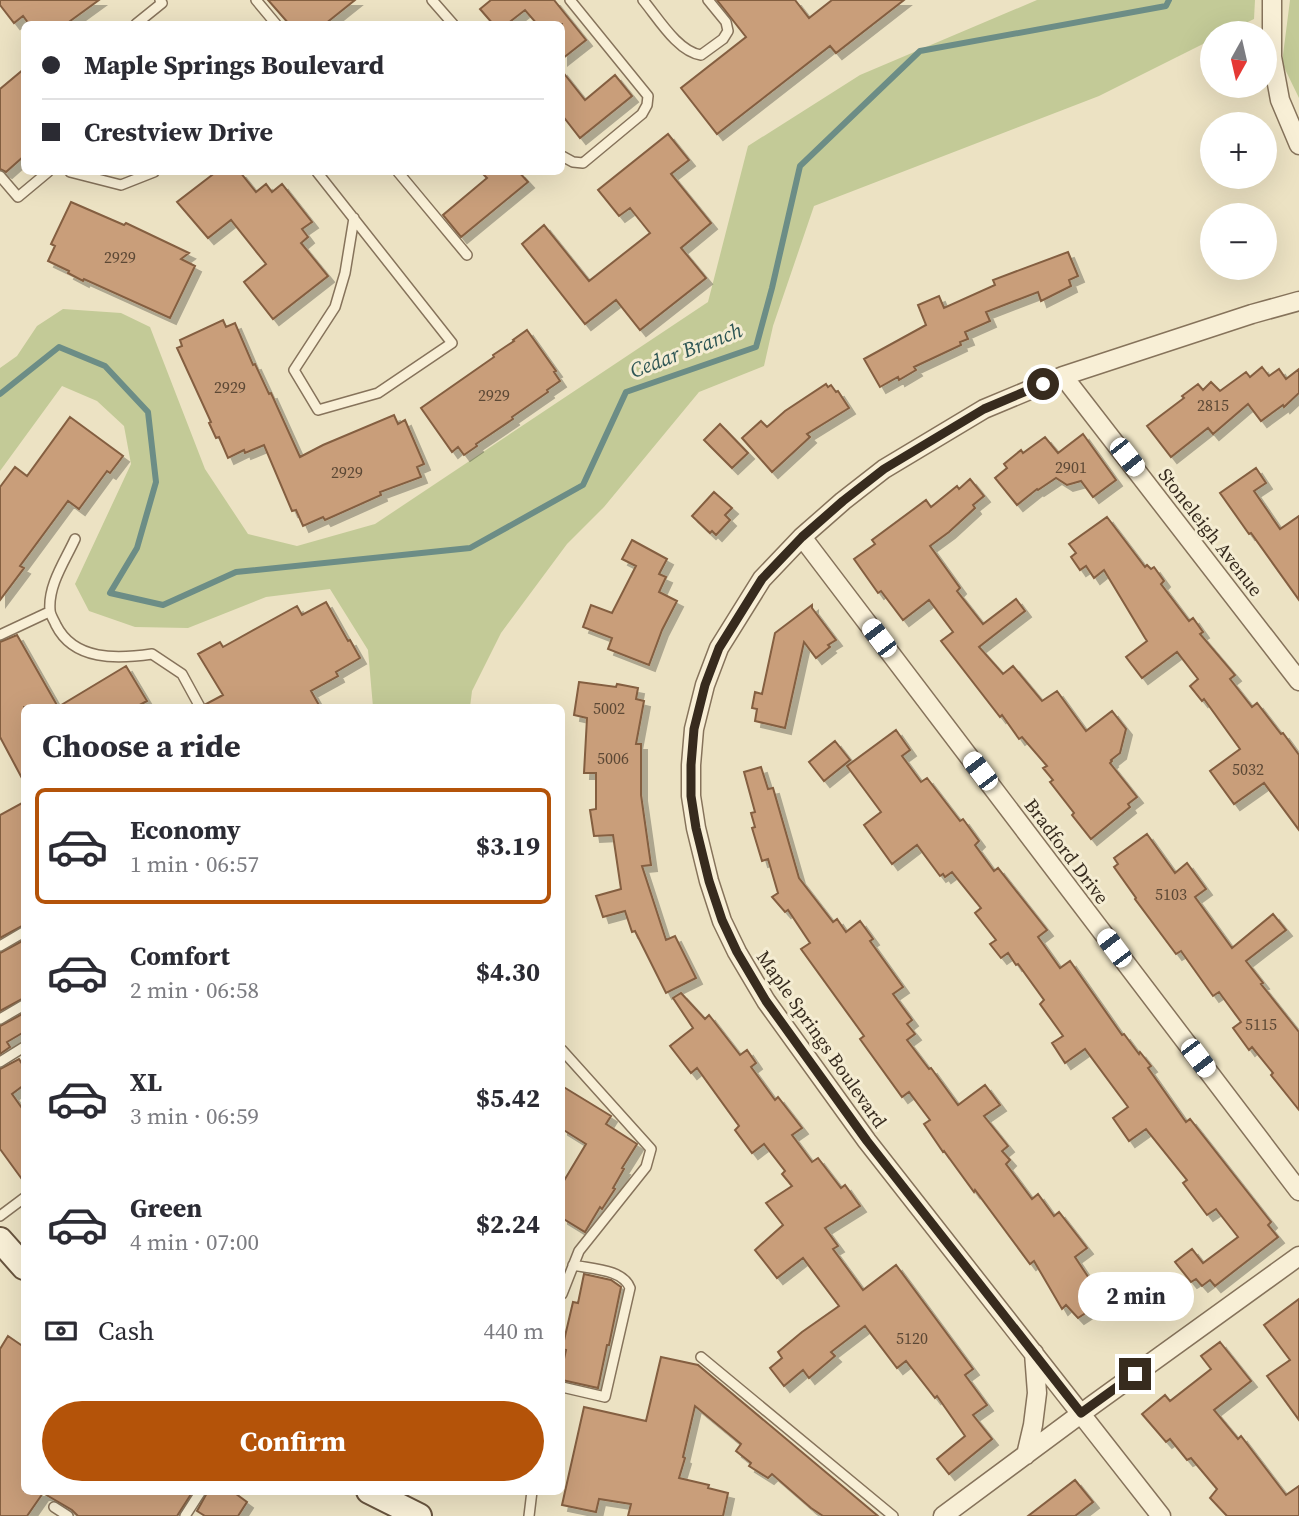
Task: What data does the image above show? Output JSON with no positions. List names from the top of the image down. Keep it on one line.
{"streets":{"street":["Stoneleigh Avenue","Bradford Drive","Maple Springs Boulevard"]},"crossings":[["Stoneleigh Avenue","Maple Springs Boulevard"],["Bradford Drive","Maple Springs Boulevard"]],"water":["Cedar Branch"],"house_numbers":["2929","2929","2929","2815","2901","2929","5002","5006","5032","5103","5115","5120"],"north":"bottom","page":{"map_buttons":["+","−"],"banner":["Maple Springs Boulevard","Crestview Drive"],"heading":"Choose a ride","list":[{"name":"Economy","note":"1 min · 06:57","value":"$3.19"},{"name":"Comfort","note":"2 min · 06:58","value":"$4.30"},{"name":"XL","note":"3 min · 06:59","value":"$5.42"},{"name":"Green","note":"4 min · 07:00","value":"$2.24"}],"bubble":"2 min","pay":["Cash","440 m"],"buttons":"Confirm"}}
